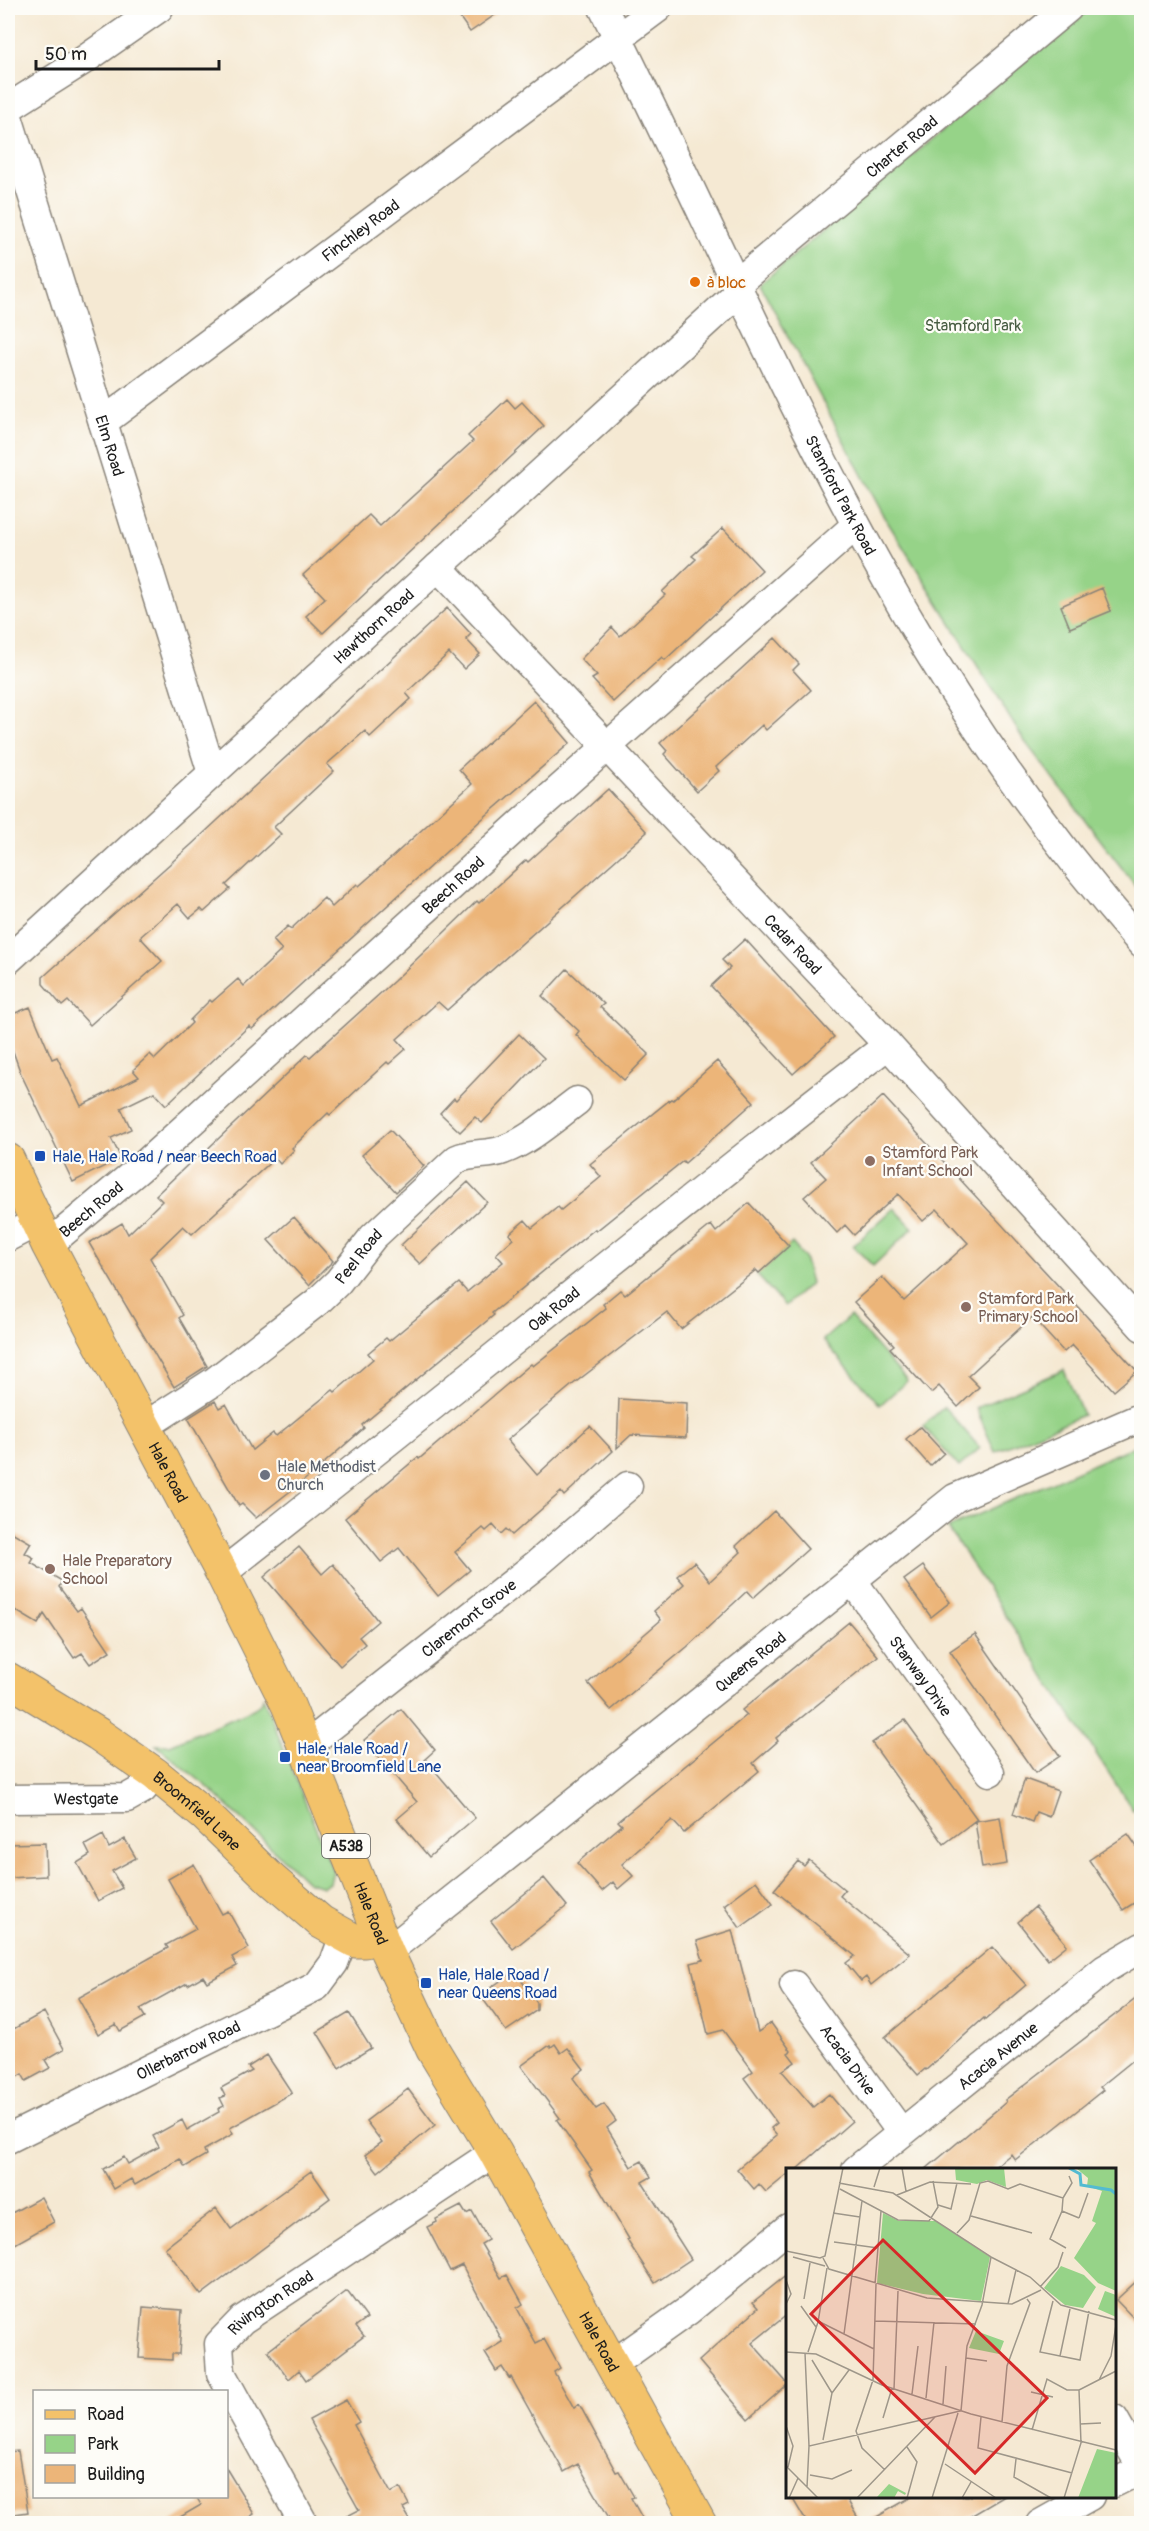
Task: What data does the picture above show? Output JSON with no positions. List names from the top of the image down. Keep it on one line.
{"streets":{"main road":["Hale Road","Broomfield Lane","A538"],"street":["Charter Road","Finchley Road","Elm Road","Stamford Park Road","Hawthorn Road","Beech Road","Cedar Road","Peel Road","Oak Road","Claremont Grove","Queens Road","Stanway Drive","Westgate","Ollerbarrow Road","Acacia Avenue","Acacia Drive","Rivington Road"]},"crossings":[["Charter Road","Stamford Park Road"],["Charter Road","Hawthorn Road"],["Finchley Road","Elm Road"],["Finchley Road","Stamford Park Road"],["Elm Road","Hawthorn Road"],["Stamford Park Road","Hawthorn Road"],["Stamford Park Road","Beech Road"],["Hawthorn Road","Cedar Road"],["Beech Road","Cedar Road"],["Beech Road","Hale Road"],["Cedar Road","Oak Road"],["Peel Road","Hale Road"],["Oak Road","Hale Road"],["Hale Road","Claremont Grove"],["Hale Road","Queens Road"],["Hale Road","Rivington Road"],["Queens Road","Stanway Drive"],["Westgate","Broomfield Lane"],["Broomfield Lane","Ollerbarrow Road"],["Acacia Avenue","Acacia Drive"]],"parks":["Stamford Park"],"places":{"other":["à bloc","Stamford Park Infant School","Stamford Park Primary School","Hale Methodist Church","Hale Preparatory School"],"transit":["Hale, Hale Road / near Beech Road","Hale, Hale Road / near Broomfield Lane","Hale, Hale Road / near Queens Road"]},"legend":["Road","Park","Building"],"scale_bar":"50 m"}
